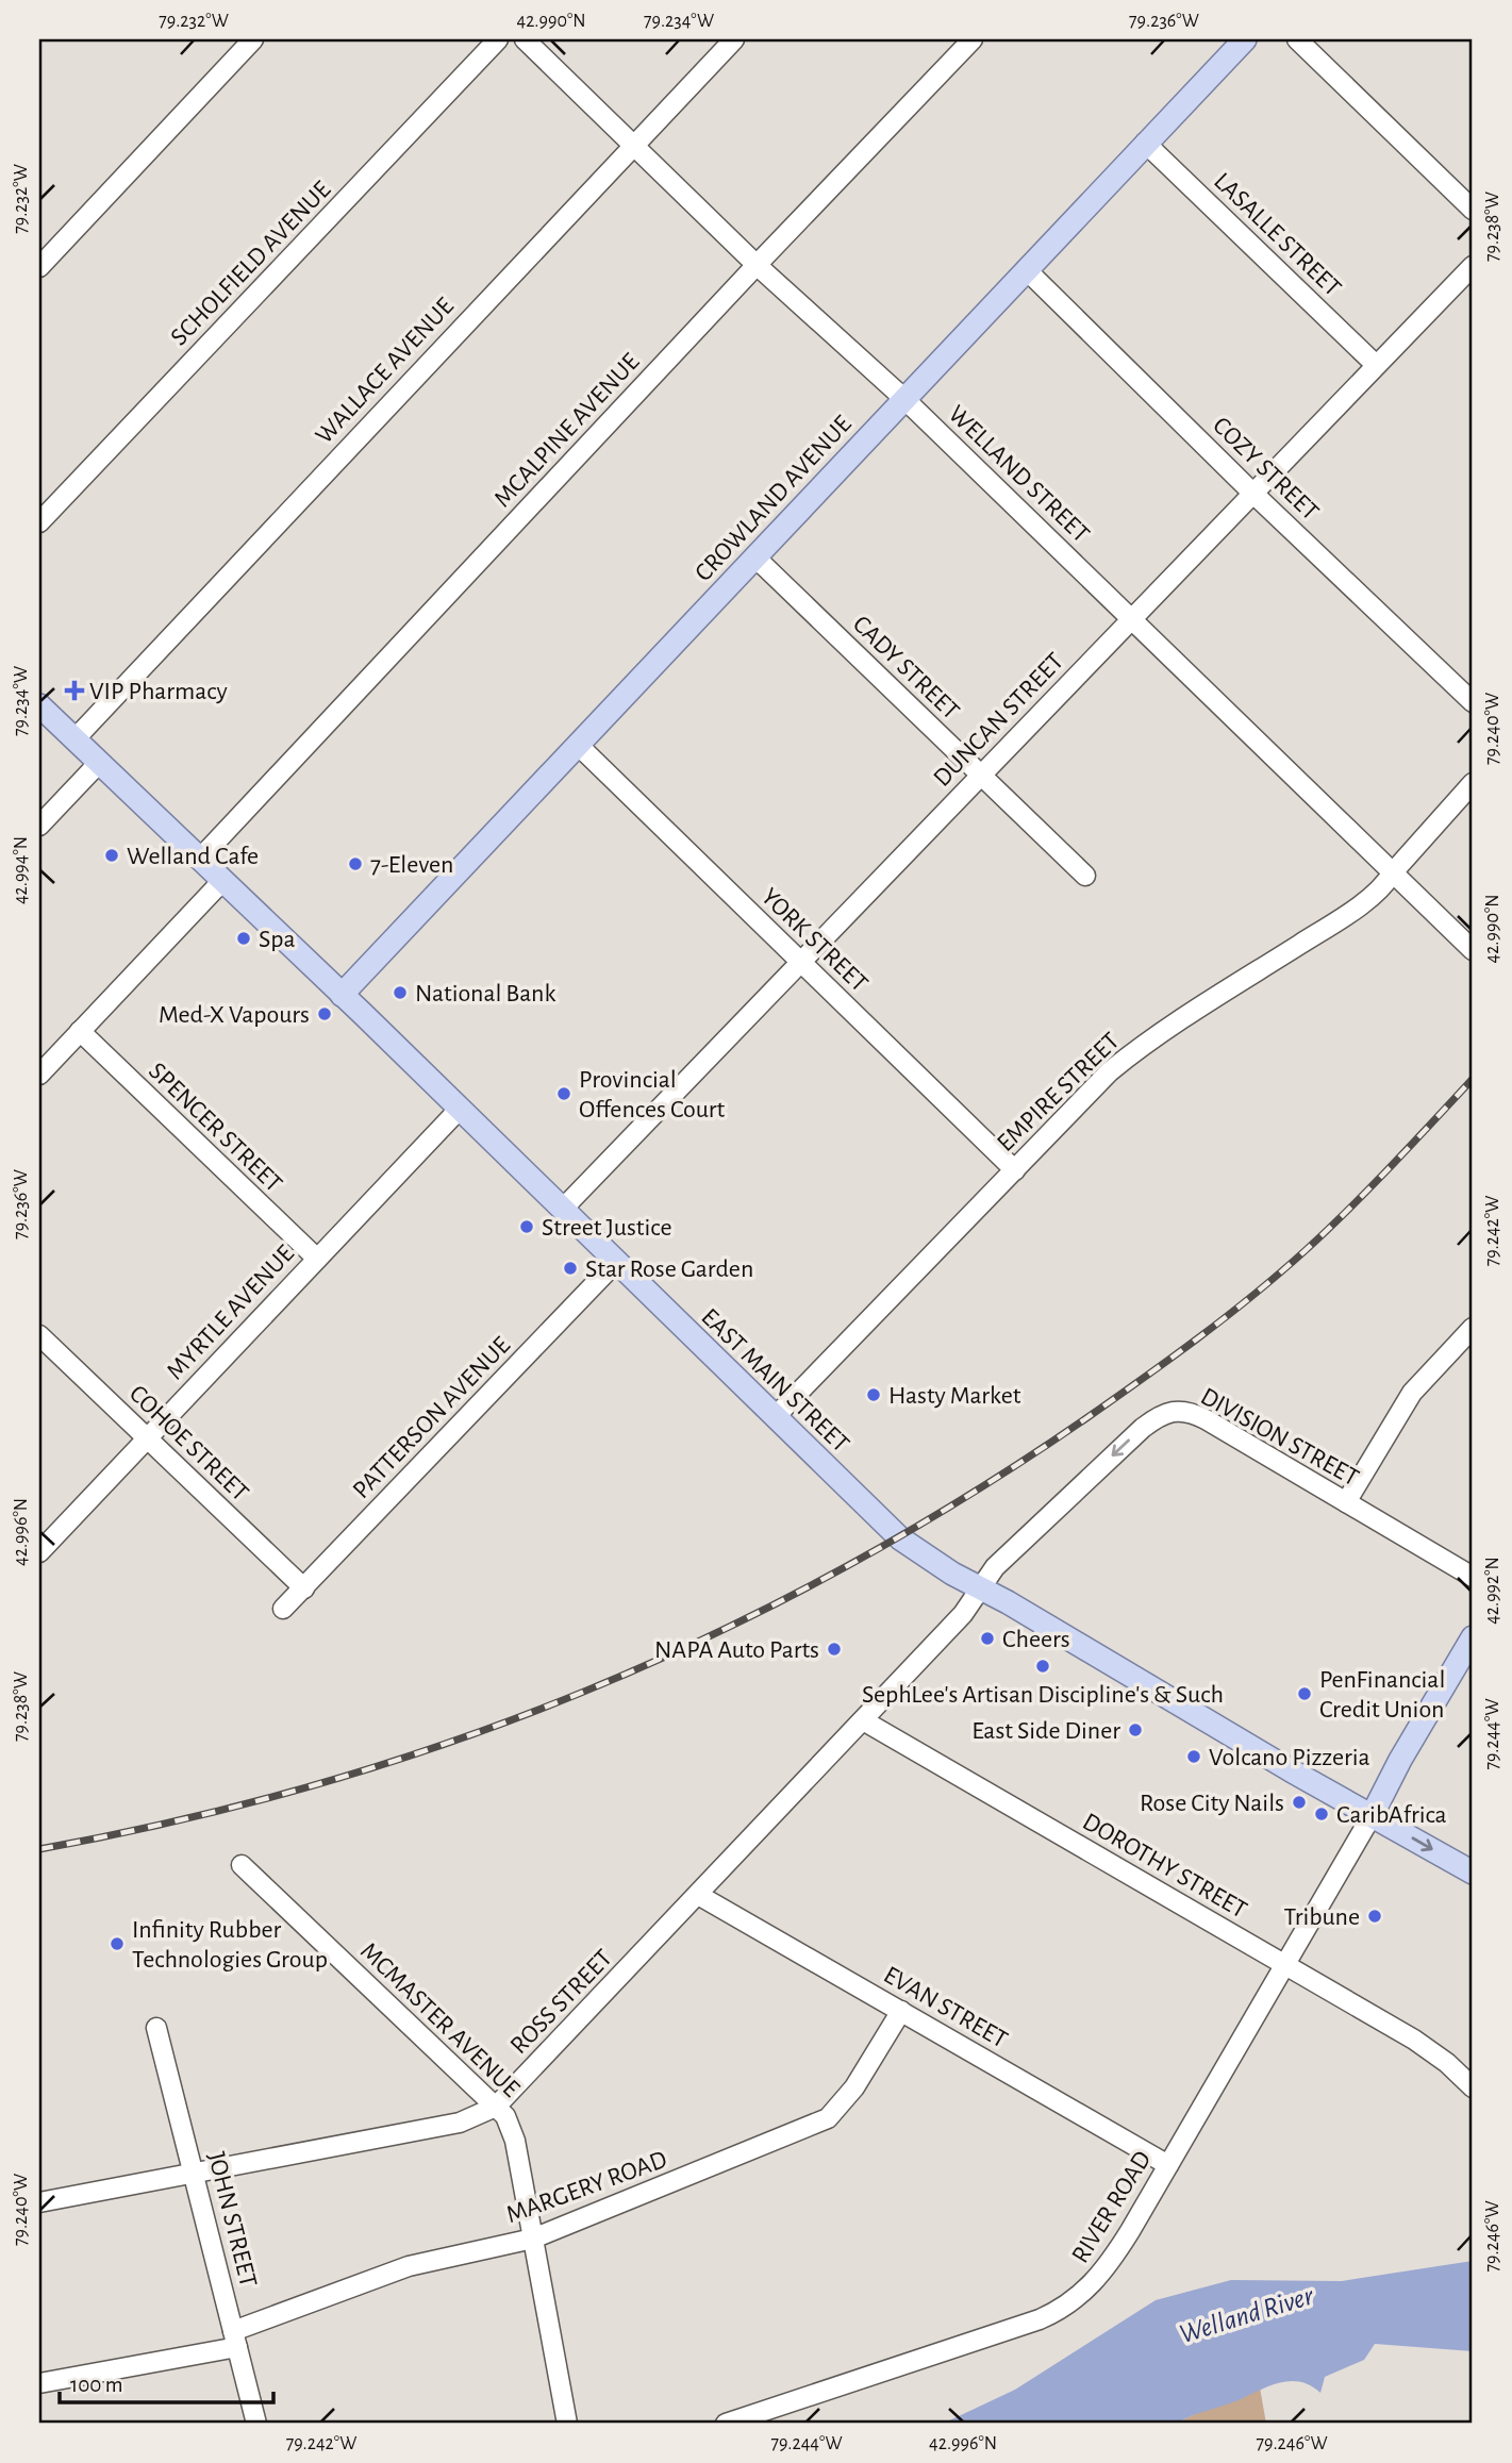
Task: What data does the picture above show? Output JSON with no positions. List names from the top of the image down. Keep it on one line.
{"streets":{"main road":["CROWLAND AVENUE","EAST MAIN STREET"],"street":["LASALLE STREET","SCHOLFIELD AVENUE","WALLACE AVENUE","MCALPINE AVENUE","COZY STREET","WELLAND STREET","CADY STREET","DUNCAN STREET","YORK STREET","EMPIRE STREET","SPENCER STREET","MYRTLE AVENUE","PATTERSON AVENUE","DIVISION STREET","COHOE STREET","DOROTHY STREET","ROSS STREET","EVAN STREET","MCMASTER AVENUE","MARGERY ROAD","RIVER ROAD","JOHN STREET"]},"crossings":[["LASALLE STREET","CROWLAND AVENUE"],["LASALLE STREET","DUNCAN STREET"],["WALLACE AVENUE","WELLAND STREET"],["WALLACE AVENUE","EAST MAIN STREET"],["MCALPINE AVENUE","WELLAND STREET"],["MCALPINE AVENUE","EAST MAIN STREET"],["COZY STREET","CROWLAND AVENUE"],["COZY STREET","DUNCAN STREET"],["WELLAND STREET","CROWLAND AVENUE"],["WELLAND STREET","DUNCAN STREET"],["WELLAND STREET","EMPIRE STREET"],["CROWLAND AVENUE","CADY STREET"],["CROWLAND AVENUE","YORK STREET"],["CROWLAND AVENUE","EAST MAIN STREET"],["CADY STREET","DUNCAN STREET"],["DUNCAN STREET","YORK STREET"],["DUNCAN STREET","EAST MAIN STREET"],["YORK STREET","EMPIRE STREET"],["EMPIRE STREET","EAST MAIN STREET"],["SPENCER STREET","MYRTLE AVENUE"],["MYRTLE AVENUE","EAST MAIN STREET"],["MYRTLE AVENUE","COHOE STREET"],["EAST MAIN STREET","PATTERSON AVENUE"],["EAST MAIN STREET","DIVISION STREET"],["EAST MAIN STREET","ROSS STREET"],["EAST MAIN STREET","RIVER ROAD"],["PATTERSON AVENUE","COHOE STREET"],["DIVISION STREET","ROSS STREET"],["DOROTHY STREET","ROSS STREET"],["DOROTHY STREET","RIVER ROAD"],["ROSS STREET","EVAN STREET"],["ROSS STREET","MCMASTER AVENUE"],["ROSS STREET","JOHN STREET"],["EVAN STREET","MARGERY ROAD"],["EVAN STREET","RIVER ROAD"],["MCMASTER AVENUE","MARGERY ROAD"],["MARGERY ROAD","JOHN STREET"]],"one_way":["DIVISION STREET"],"water":["Welland River"],"places":{"health":["VIP Pharmacy"],"other":["Welland Cafe","7-Eleven","Spa","National Bank","Med-X Vapours","Provincial Offences Court","Street Justice","Star Rose Garden","Hasty Market","Cheers","NAPA Auto Parts","SephLee's Artisan Discipline's & Such","PenFinancial Credit Union","East Side Diner","Volcano Pizzeria","Rose City Nails","CaribAfrica","Tribune","Infinity Rubber Technologies Group"]},"scale_bar":"100 m","coordinates":["79.232°W","42.990°N","79.234°W","79.236°W","79.238°W","79.240°W","42.994°N","79.242°W","42.996°N","42.992°N","79.244°W","79.246°W"]}
